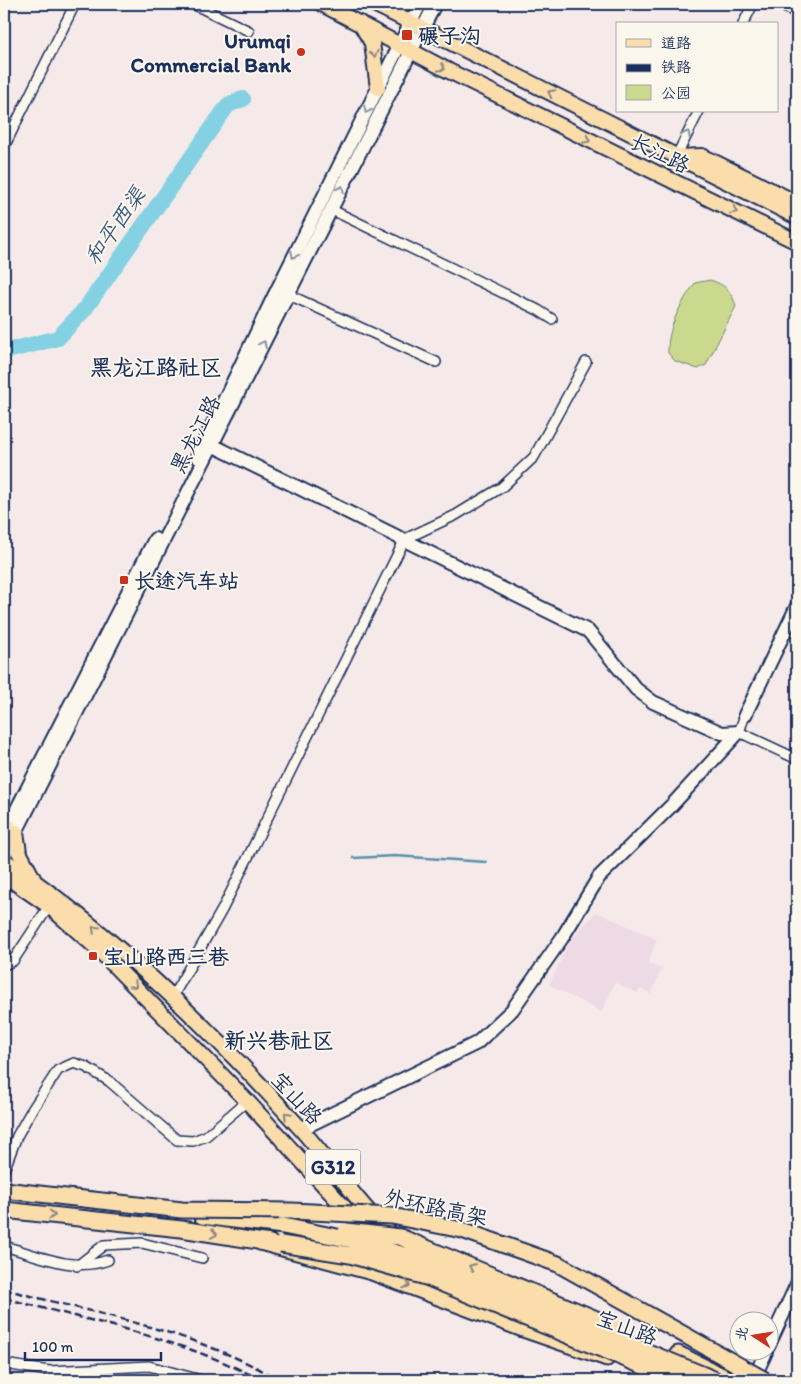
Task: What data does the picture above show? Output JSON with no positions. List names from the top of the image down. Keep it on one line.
{"streets":{"highway":["外环路高架"],"main road":["长江路","宝山路","G312"],"street":["黑龙江路"]},"crossings":[["长江路","黑龙江路"]],"districts":["黑龙江路社区","新兴巷社区"],"water":["和平西渠"],"places":{"transit":["碾子沟","长途汽车站","宝山路西三巷"],"other":["Urumqi Commercial Bank"]},"legend":["道路","铁路","公园"],"scale_bar":"100 m","north":"left"}
